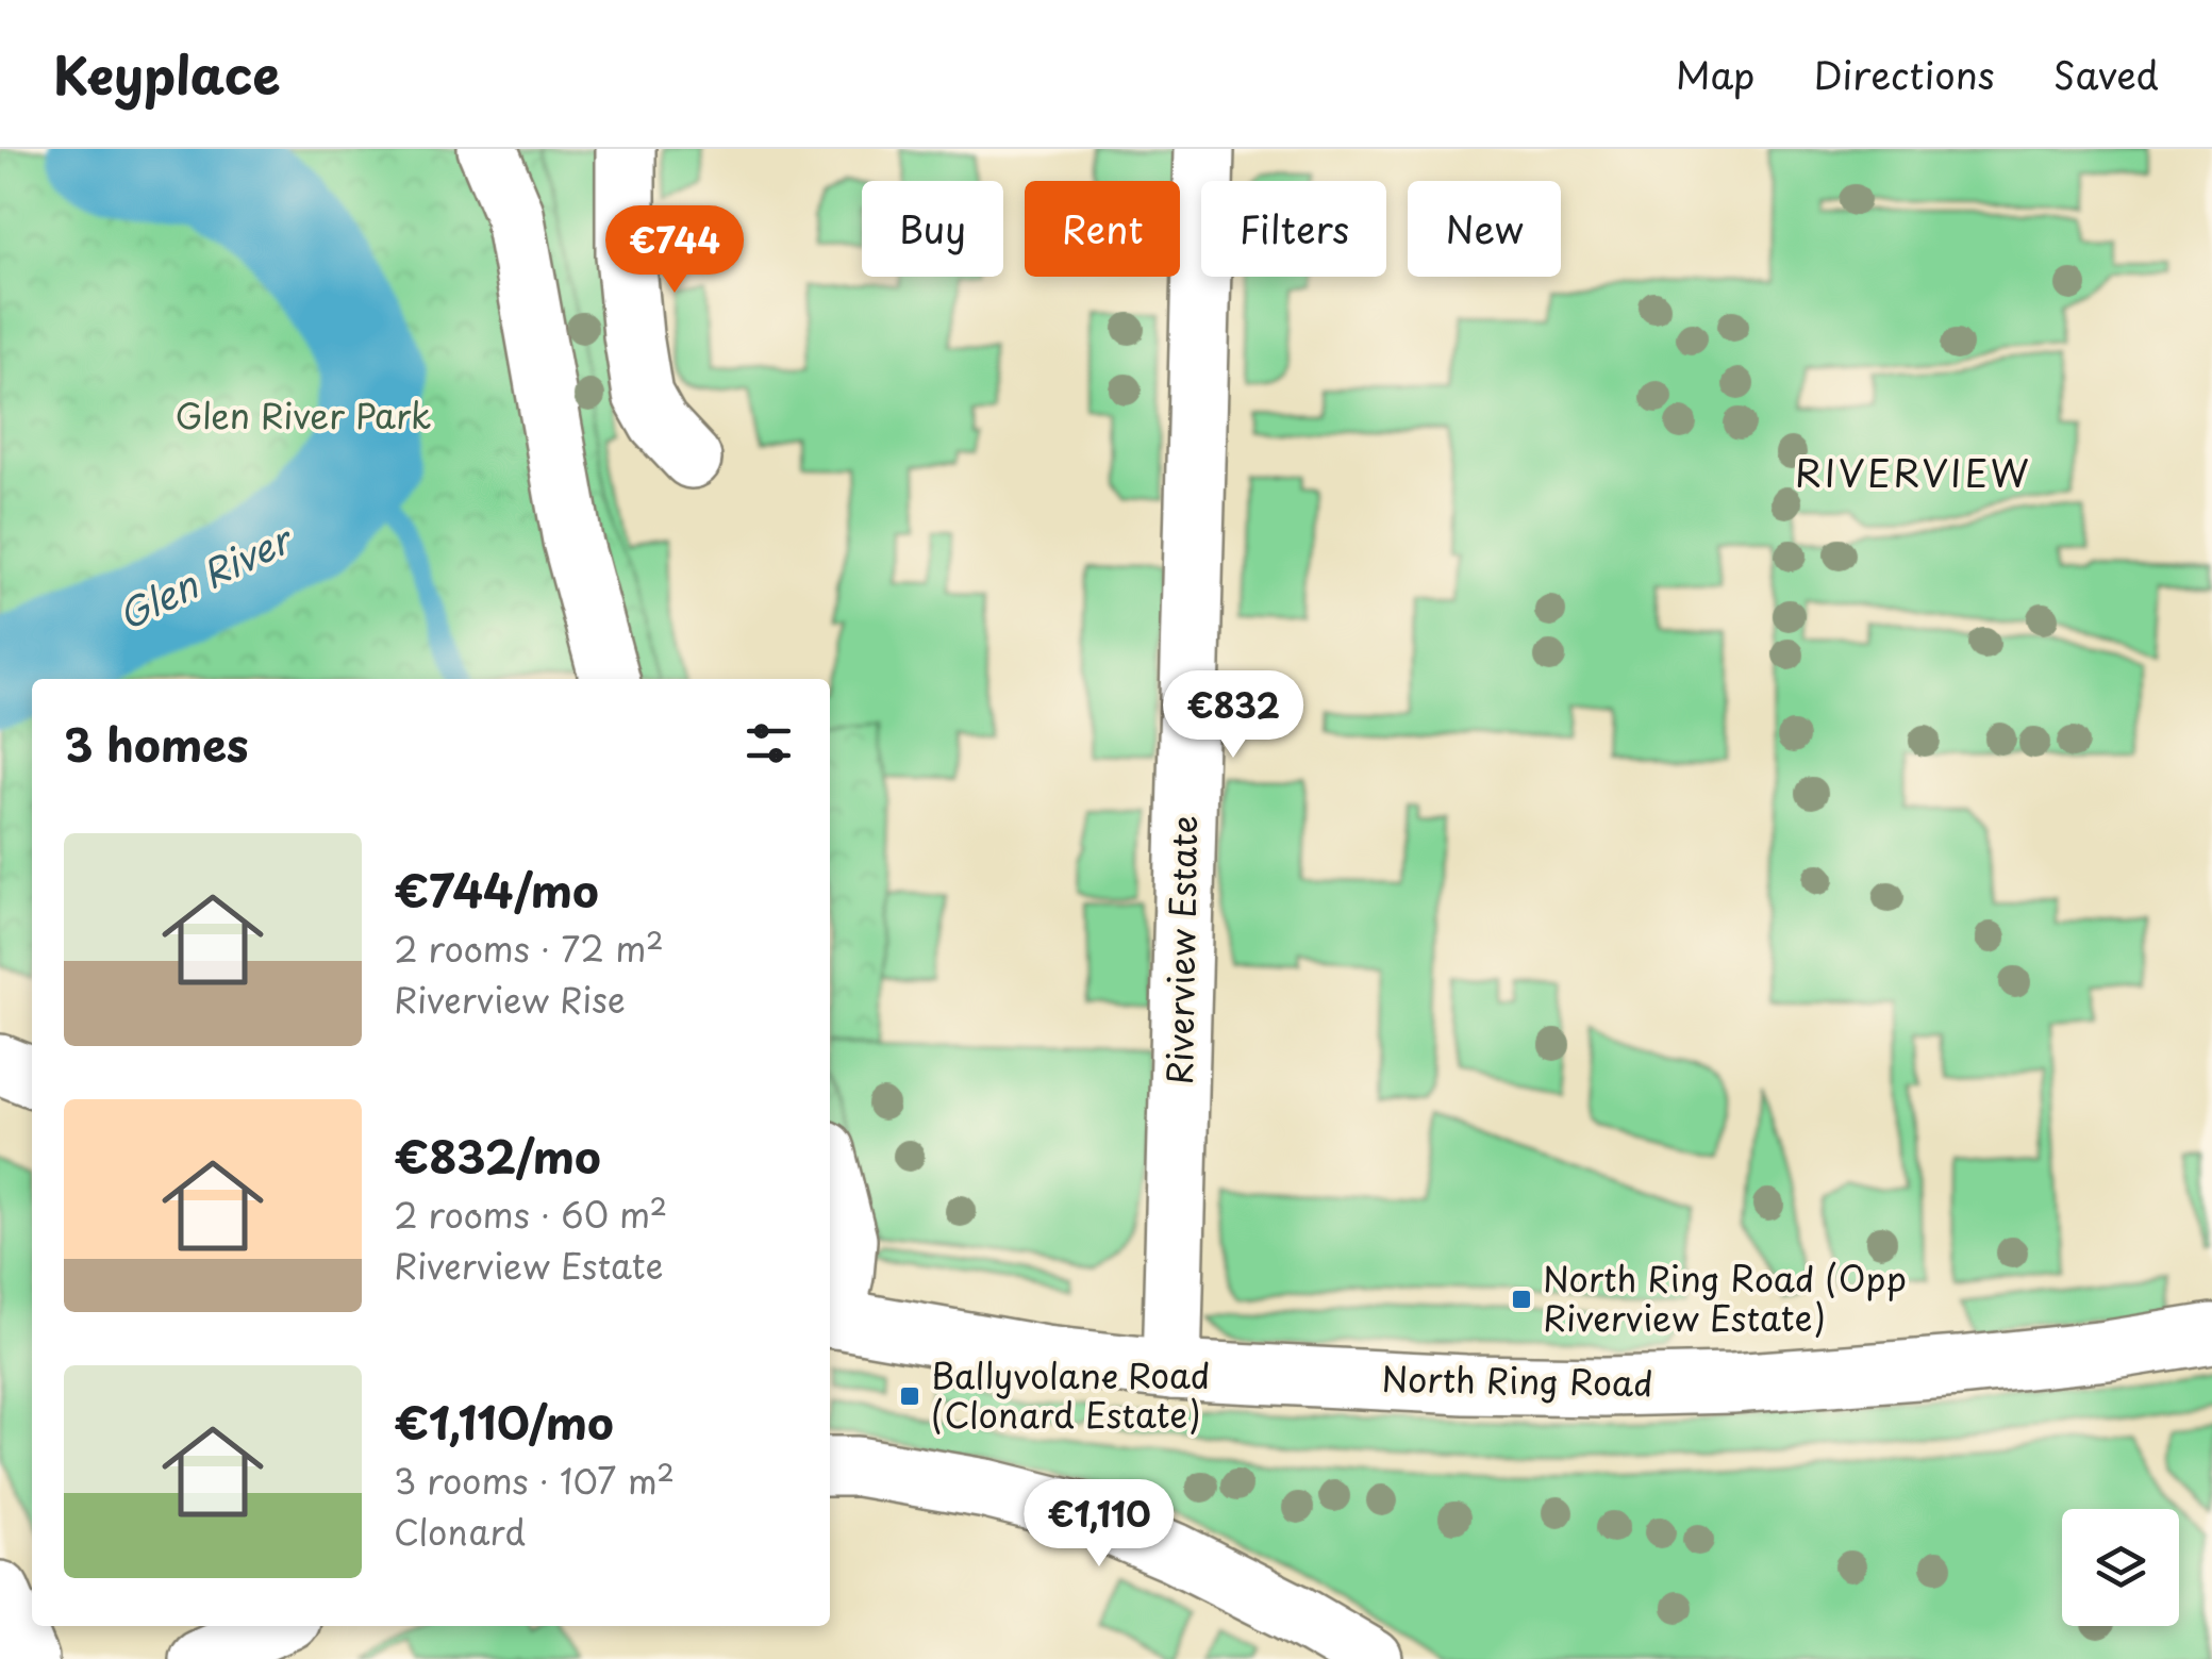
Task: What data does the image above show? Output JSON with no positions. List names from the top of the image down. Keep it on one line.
{"streets":{"street":["Riverview Estate","North Ring Road"]},"crossings":[["Riverview Estate","North Ring Road"]],"districts":["RIVERVIEW"],"water":["Glen River"],"parks":["Glen River Park"],"places":{"transit":["North Ring Road (Opp Riverview Estate)","Ballyvolane Road (Clonard Estate)"]},"page":{"header":"Keyplace","nav":["Map","Directions","Saved"],"chip":["Buy","Rent","Filters","New"],"price":["€744","€832","€1,110"],"heading":"3 homes","list":[{"name":"€744/mo","note":"2 rooms · 72 m² · Riverview Rise"},{"name":"€832/mo","note":"2 rooms · 60 m² · Riverview Estate"},{"name":"€1,110/mo","note":"3 rooms · 107 m² · Clonard"}]}}
